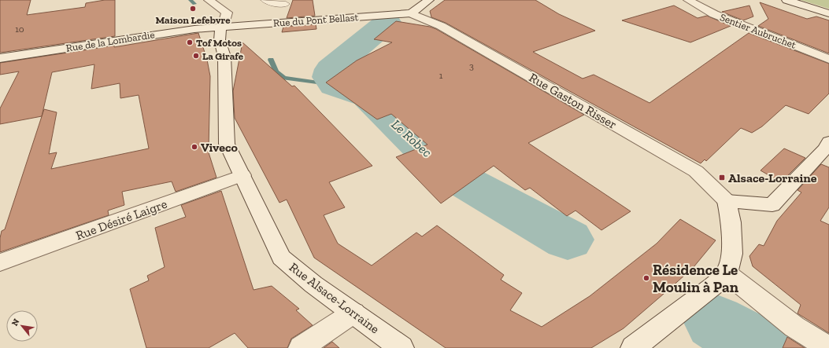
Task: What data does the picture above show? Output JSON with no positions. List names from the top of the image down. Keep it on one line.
{"streets":{"main road":["Rue du Pont Bellast","Sentier Aubruchet","Rue de la Lombardie","Rue Gaston Risser","Rue Désiré Laigre","Rue Alsace-Lorraine"]},"crossings":[["Rue du Pont Bellast","Rue de la Lombardie"],["Rue du Pont Bellast","Rue Gaston Risser"],["Rue du Pont Bellast","Rue Alsace-Lorraine"],["Rue de la Lombardie","Rue Alsace-Lorraine"],["Rue Désiré Laigre","Rue Alsace-Lorraine"]],"water":["Le Robec"],"places":{"other":["Maison Lefebvre","Tof Motos","La Girafe","Viveco","Résidence Le Moulin à Pan"],"transit":["Alsace-Lorraine"]},"house_numbers":["10","3","1"],"north":"top left"}
